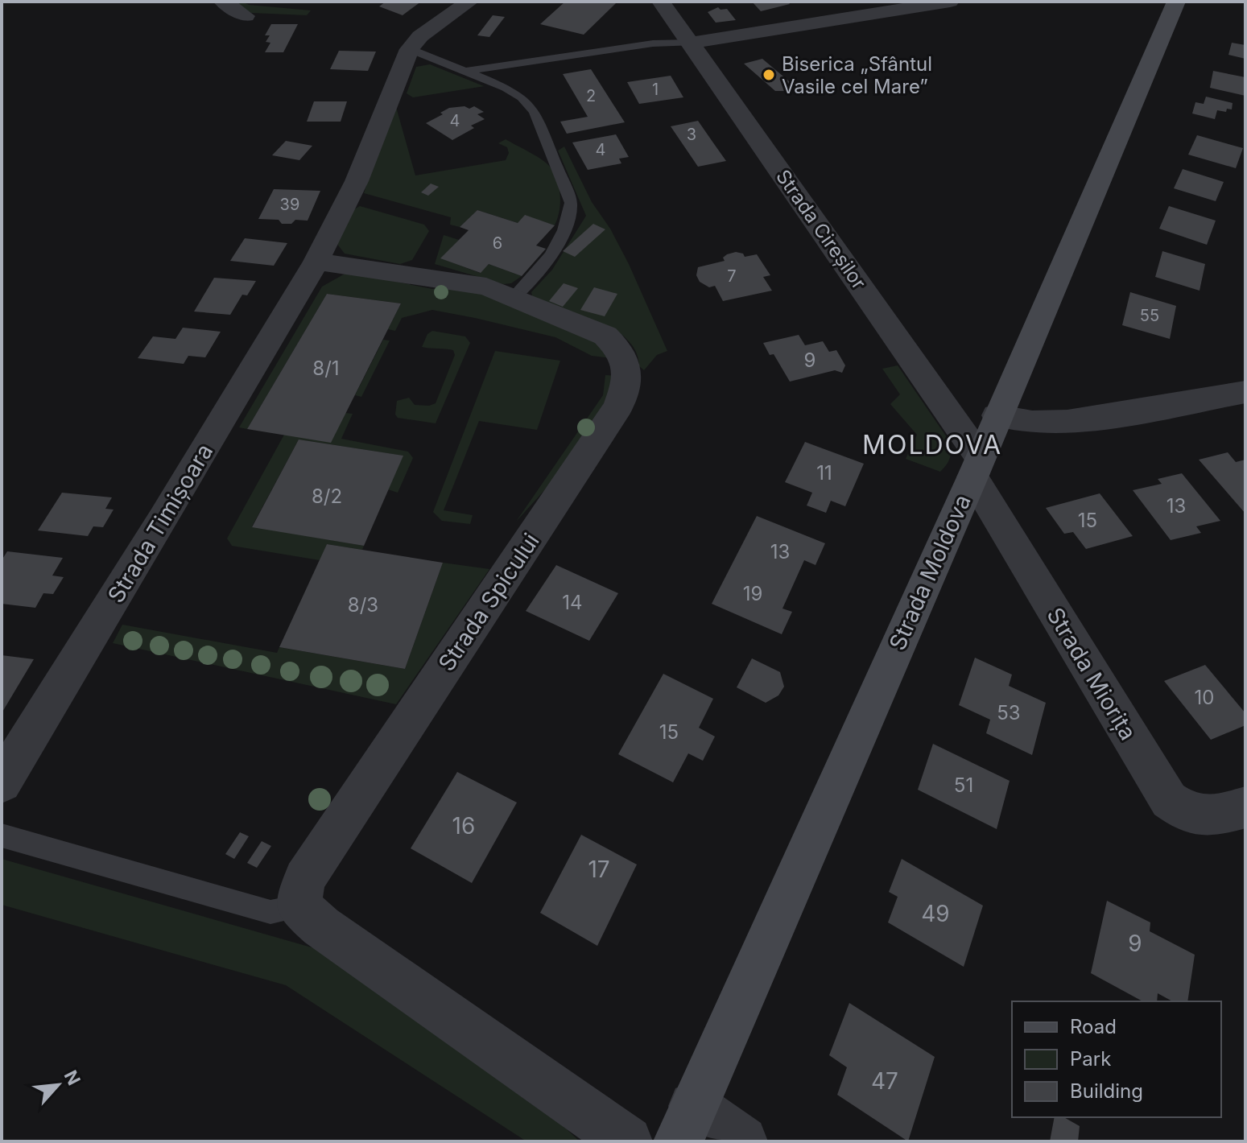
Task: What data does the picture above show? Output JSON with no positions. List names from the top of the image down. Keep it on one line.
{"streets":{"street":["Strada Cireșilor","Strada Timișoara","Strada Moldova","Strada Spicului","Strada Miorița"]},"crossings":[["Strada Cireșilor","Strada Moldova"],["Strada Cireșilor","Strada Miorița"],["Strada Moldova","Strada Miorița"]],"districts":["MOLDOVA"],"places":["Biserica „Sfântul Vasile cel Mare”"],"house_numbers":["1","2","4","3","4","39","6","7","55","9","8/1","11","8/2","13","15","13","19","14","8/3","10","53","15","51","16","17","49","9","47"],"legend":["Road","Park","Building"],"north":"top right"}
